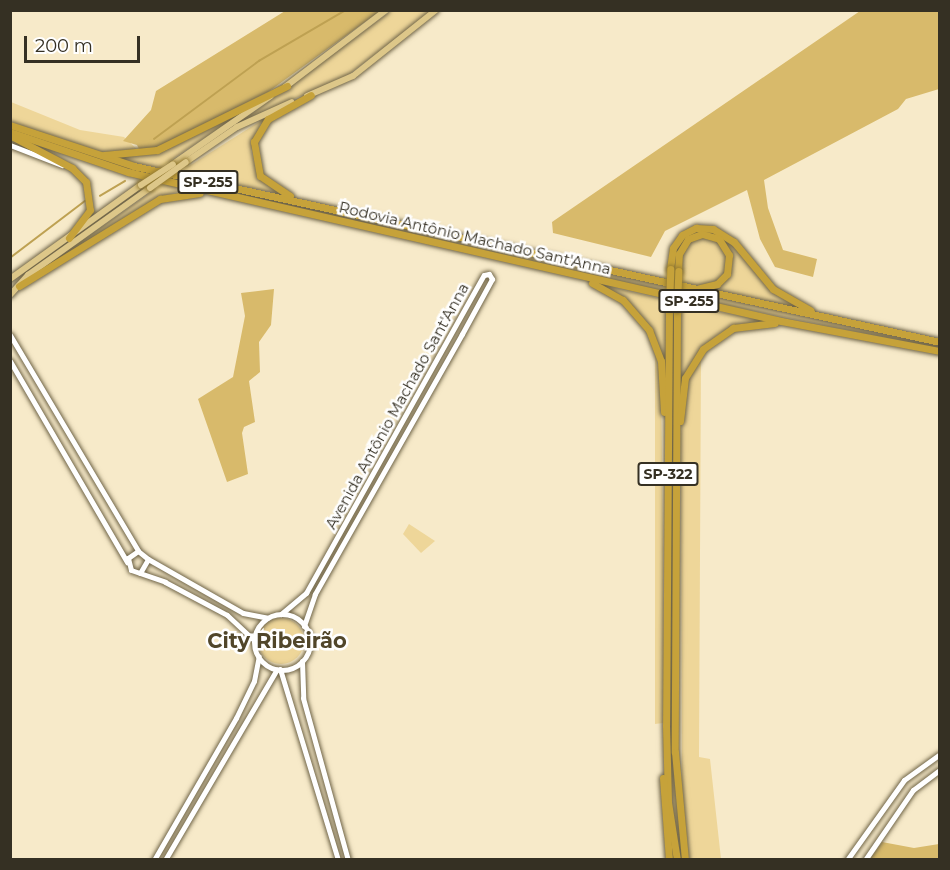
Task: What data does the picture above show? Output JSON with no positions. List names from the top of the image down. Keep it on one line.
{"streets":{"highway":["SP-255","Rodovia Antônio Machado Sant'Anna","SP-322"],"street":["Avenida Antônio Machado Sant'Anna"]},"districts":["City Ribeirão"],"scale_bar":"200 m"}
